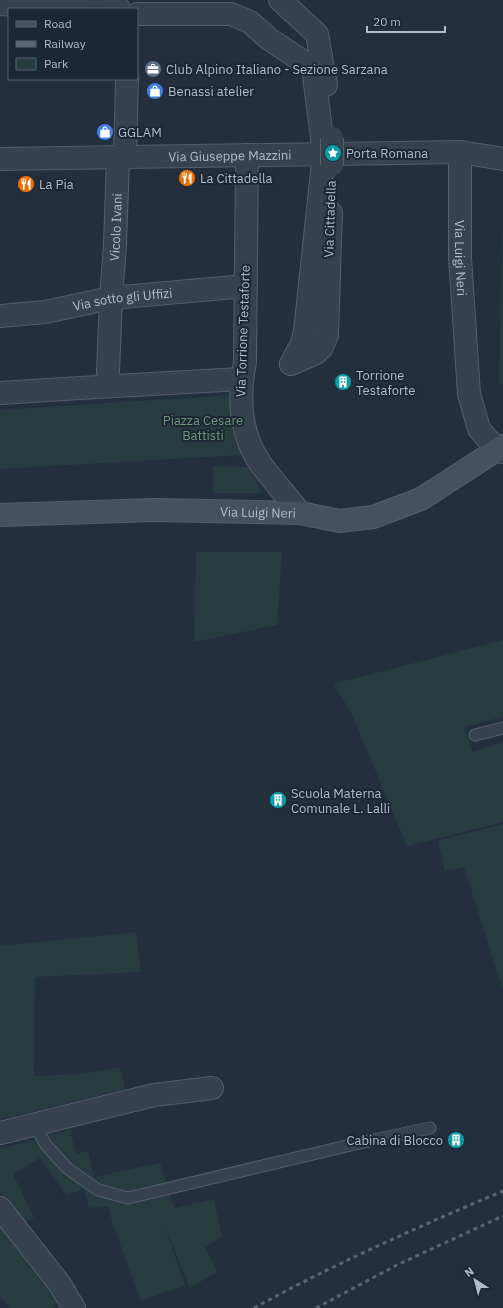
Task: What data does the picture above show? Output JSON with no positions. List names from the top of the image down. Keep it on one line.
{"streets":{"main road":["Via Luigi Neri"],"street":["Via Giuseppe Mazzini","Via Cittadella","Vicolo Ivani","Via sotto gli Uffizi","Via Torrione Testaforte"]},"crossings":[["Via Giuseppe Mazzini","Via Cittadella"],["Via Giuseppe Mazzini","Vicolo Ivani"],["Via Giuseppe Mazzini","Via Luigi Neri"],["Via Giuseppe Mazzini","Via Torrione Testaforte"],["Vicolo Ivani","Via sotto gli Uffizi"],["Via Luigi Neri","Via Torrione Testaforte"],["Via sotto gli Uffizi","Via Torrione Testaforte"]],"parks":["Piazza Cesare Battisti"],"places":{"office":["Club Alpino Italiano - Sezione Sarzana"],"shop":["Benassi atelier","GGLAM"],"place":["Porta Romana"],"restaurant":["La Cittadella","La Pia"],"building":["Torrione Testaforte","Scuola Materna Comunale L. Lalli","Cabina di Blocco"]},"legend":["Road","Railway","Park"],"scale_bar":"20 m","north":"top left"}
